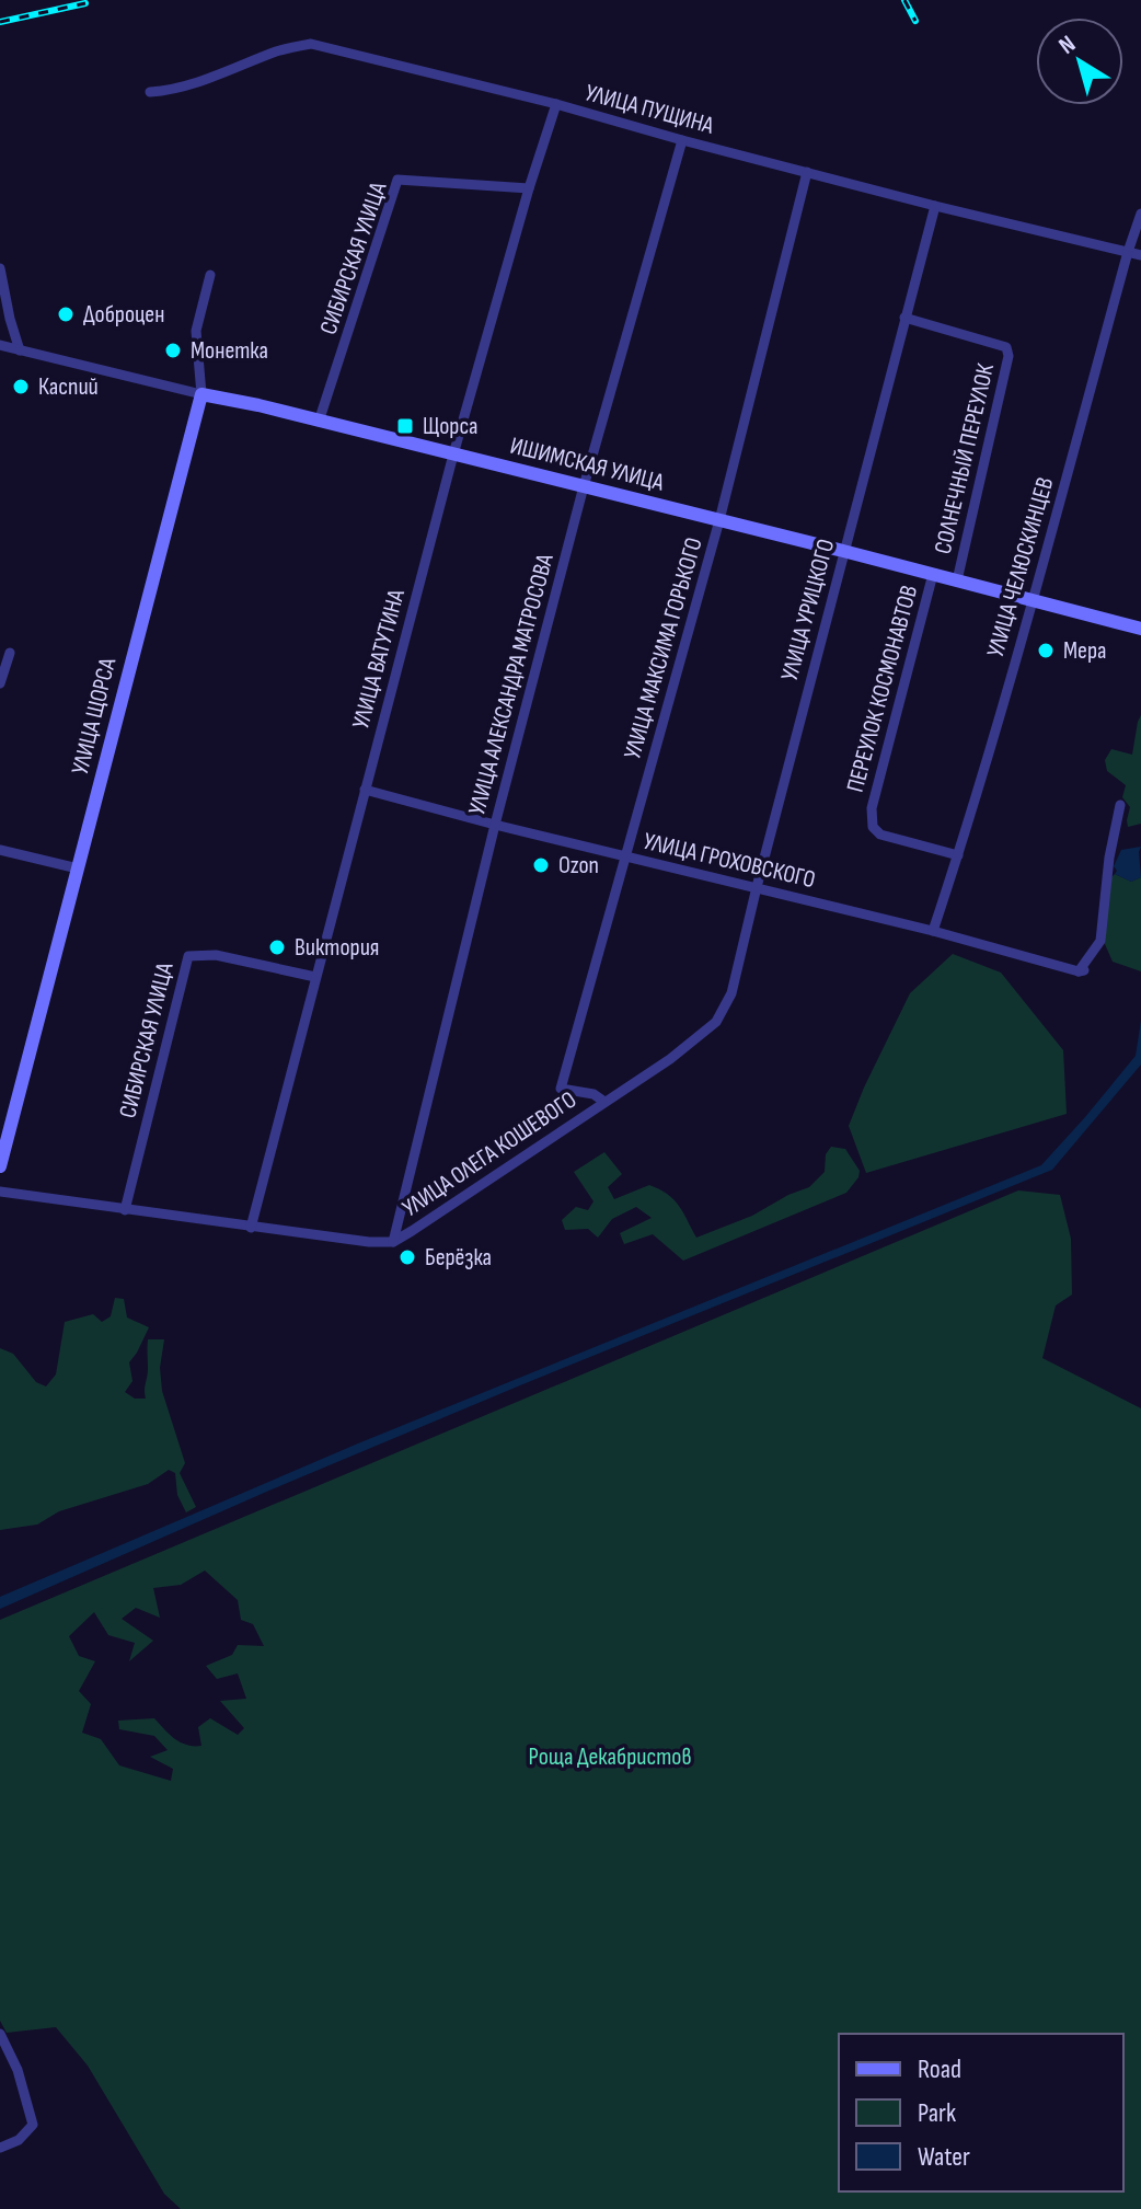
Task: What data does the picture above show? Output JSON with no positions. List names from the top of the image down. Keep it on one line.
{"streets":{"main road":["ИШИМСКАЯ УЛИЦА","УЛИЦА ЩОРСА"],"street":["УЛИЦА ПУЩИНА","СИБИРСКАЯ УЛИЦА","СОЛНЕЧНЫЙ ПЕРЕУЛОК","УЛИЦА ЧЕЛЮСКИНЦЕВ","УЛИЦА УРИЦКОГО","УЛИЦА МАКСИМА ГОРЬКОГО","УЛИЦА ВАТУТИНА","УЛИЦА АЛЕКСАНДРА МАТРОСОВА","ПЕРЕУЛОК КОСМОНАВТОВ","УЛИЦА ГРОХОВСКОГО","УЛИЦА ОЛЕГА КОШЕВОГО"]},"crossings":[["УЛИЦА ПУЩИНА","УЛИЦА ЧЕЛЮСКИНЦЕВ"],["УЛИЦА ПУЩИНА","УЛИЦА УРИЦКОГО"],["УЛИЦА ПУЩИНА","УЛИЦА МАКСИМА ГОРЬКОГО"],["УЛИЦА ПУЩИНА","УЛИЦА ВАТУТИНА"],["УЛИЦА ПУЩИНА","УЛИЦА АЛЕКСАНДРА МАТРОСОВА"],["СИБИРСКАЯ УЛИЦА","ИШИМСКАЯ УЛИЦА"],["СИБИРСКАЯ УЛИЦА","УЛИЦА ВАТУТИНА"],["СИБИРСКАЯ УЛИЦА","УЛИЦА ОЛЕГА КОШЕВОГО"],["СОЛНЕЧНЫЙ ПЕРЕУЛОК","ИШИМСКАЯ УЛИЦА"],["СОЛНЕЧНЫЙ ПЕРЕУЛОК","УЛИЦА УРИЦКОГО"],["ИШИМСКАЯ УЛИЦА","УЛИЦА ЧЕЛЮСКИНЦЕВ"],["ИШИМСКАЯ УЛИЦА","УЛИЦА УРИЦКОГО"],["ИШИМСКАЯ УЛИЦА","УЛИЦА МАКСИМА ГОРЬКОГО"],["ИШИМСКАЯ УЛИЦА","УЛИЦА ВАТУТИНА"],["ИШИМСКАЯ УЛИЦА","УЛИЦА АЛЕКСАНДРА МАТРОСОВА"],["ИШИМСКАЯ УЛИЦА","ПЕРЕУЛОК КОСМОНАВТОВ"],["ИШИМСКАЯ УЛИЦА","УЛИЦА ЩОРСА"],["УЛИЦА ЧЕЛЮСКИНЦЕВ","ПЕРЕУЛОК КОСМОНАВТОВ"],["УЛИЦА ЧЕЛЮСКИНЦЕВ","УЛИЦА ГРОХОВСКОГО"],["УЛИЦА УРИЦКОГО","УЛИЦА ГРОХОВСКОГО"],["УЛИЦА УРИЦКОГО","УЛИЦА ОЛЕГА КОШЕВОГО"],["УЛИЦА МАКСИМА ГОРЬКОГО","УЛИЦА ГРОХОВСКОГО"],["УЛИЦА МАКСИМА ГОРЬКОГО","УЛИЦА ОЛЕГА КОШЕВОГО"],["УЛИЦА ВАТУТИНА","УЛИЦА ГРОХОВСКОГО"],["УЛИЦА ВАТУТИНА","УЛИЦА ОЛЕГА КОШЕВОГО"],["УЛИЦА АЛЕКСАНДРА МАТРОСОВА","УЛИЦА ГРОХОВСКОГО"],["УЛИЦА АЛЕКСАНДРА МАТРОСОВА","УЛИЦА ОЛЕГА КОШЕВОГО"]],"parks":["Роща Декабристов"],"places":{"other":["Доброцен","Монетка","Каспий","Мера","Ozon","Виктория","Берёзка"],"transit":["Щорса"]},"legend":["Road","Park","Water"],"north":"top left"}
